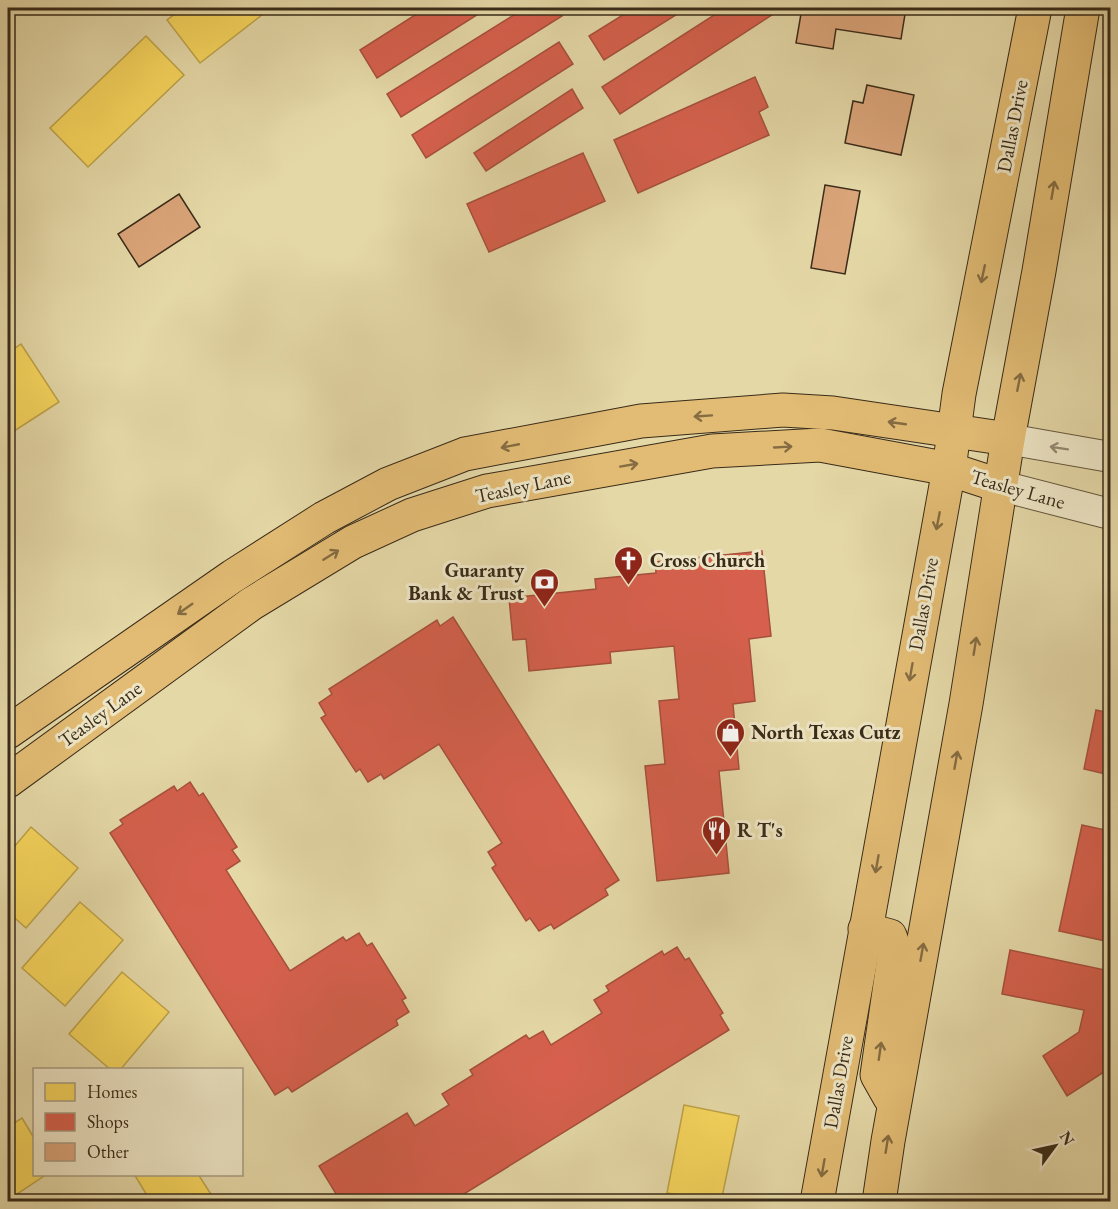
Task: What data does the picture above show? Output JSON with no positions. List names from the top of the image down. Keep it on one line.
{"streets":{"main road":["Dallas Drive","Teasley Lane"]},"crossings":[["Dallas Drive","Teasley Lane"]],"places":{"church":["Cross Church"],"bank":["Guaranty Bank & Trust"],"shop":["North Texas Cutz"],"restaurant":["R T's"]},"legend":["Homes","Shops","Other"],"north":"top right"}
